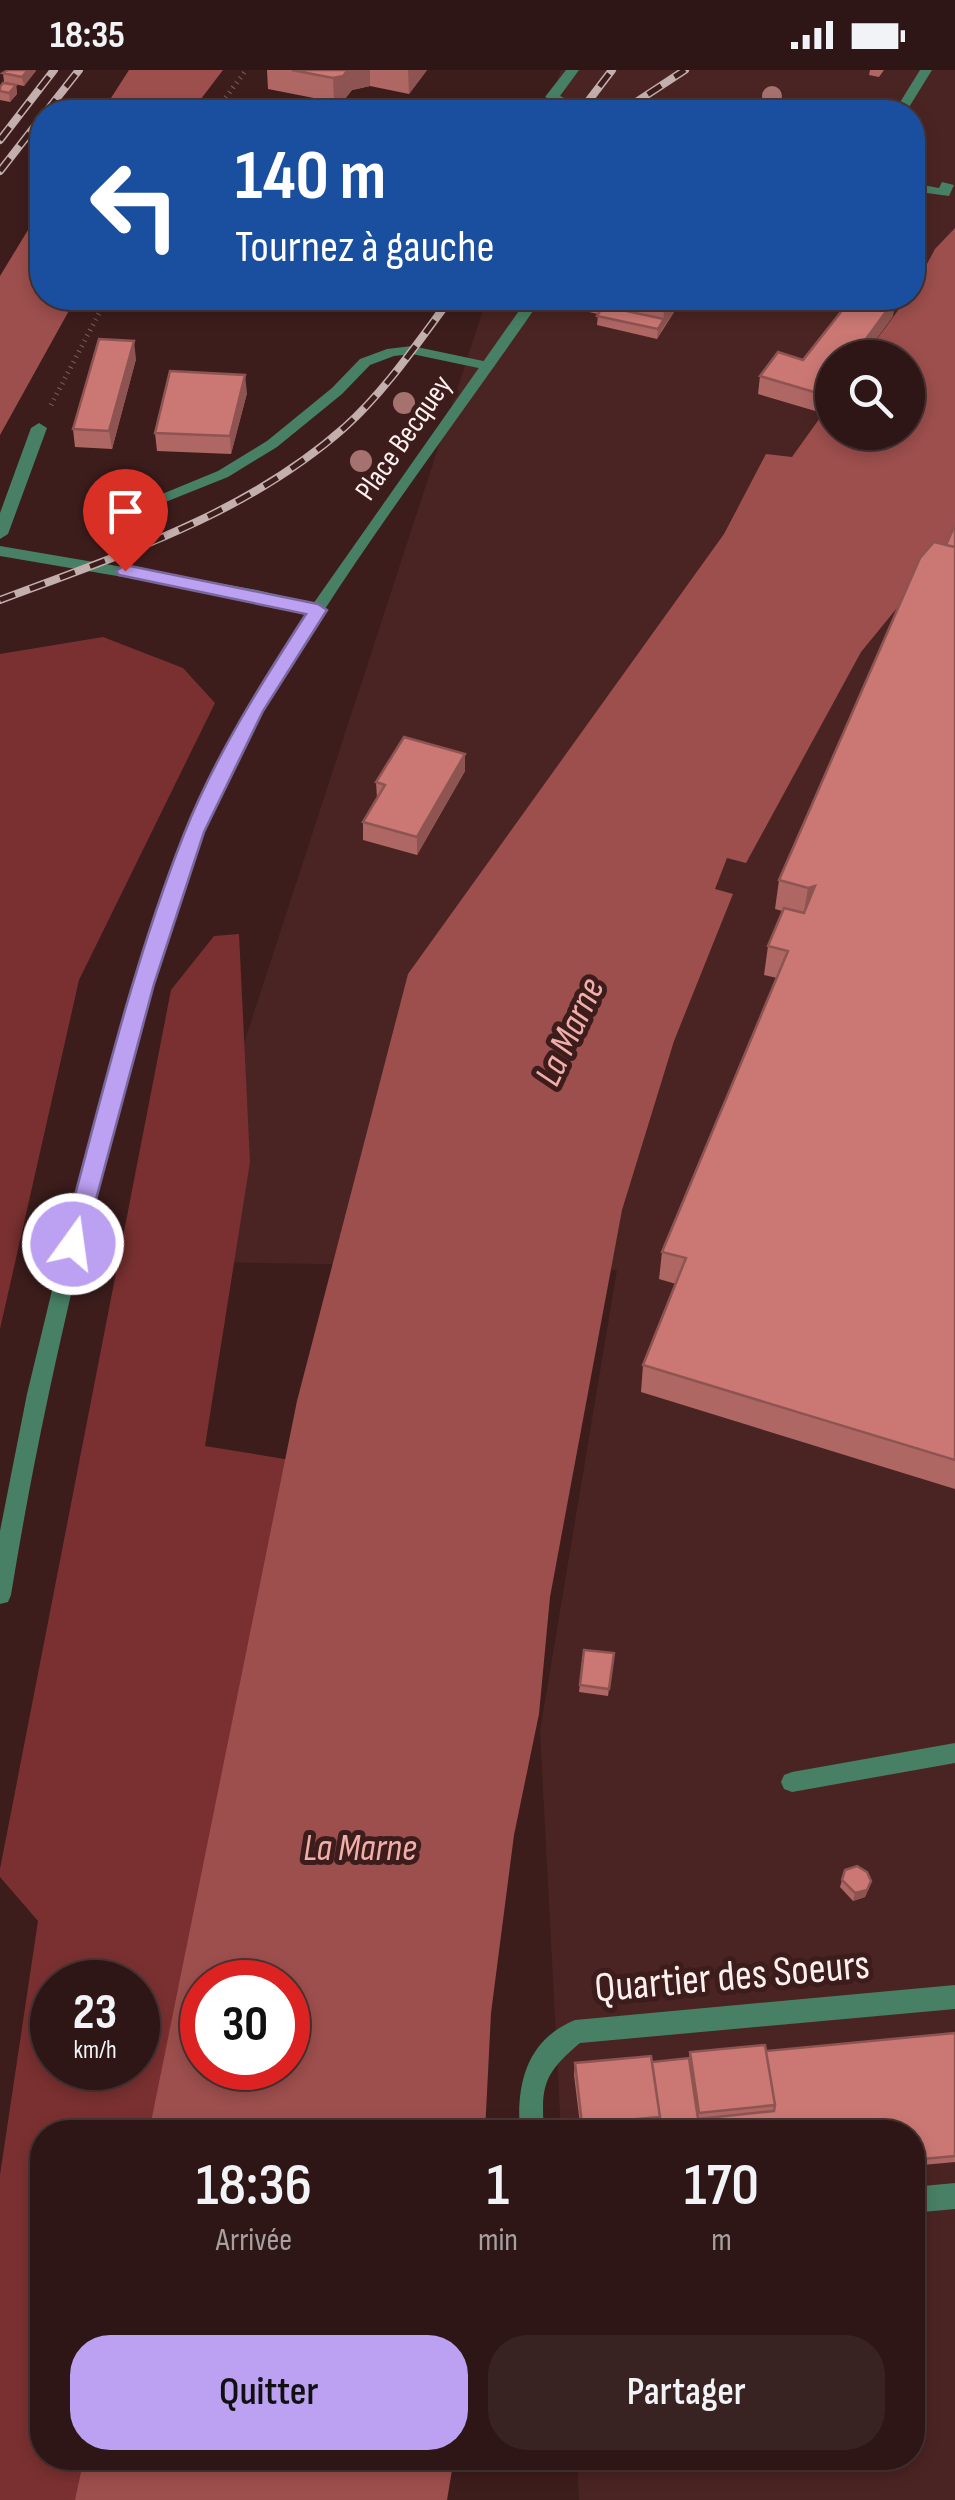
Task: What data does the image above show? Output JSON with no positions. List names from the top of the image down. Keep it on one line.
{"streets":{"street":["Place Becquey","Quartier des Soeurs"]},"water":["La Marne"],"page":{"status":"18:35","turn":["140 m","Tournez à gauche"],"speed":"23 km/h","limit":"30","eta":["18:36","Arrivée","1","min","170","m"],"buttons":["Quitter","Partager"]}}
